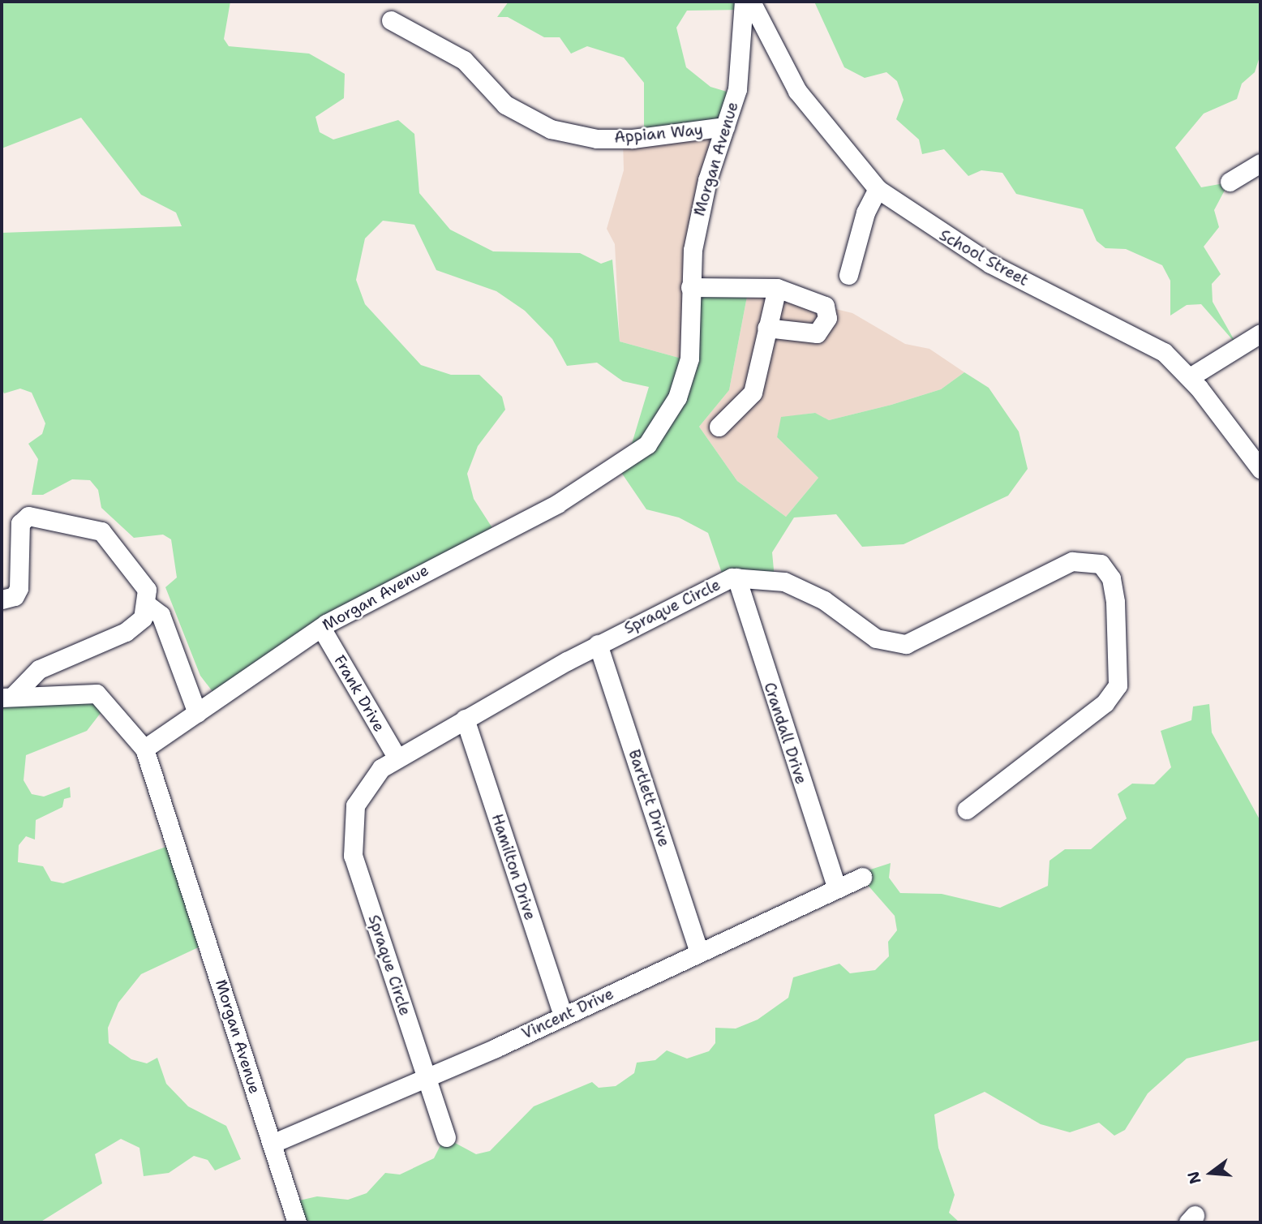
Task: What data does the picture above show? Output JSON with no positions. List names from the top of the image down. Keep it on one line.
{"streets":{"street":["Appian Way","Morgan Avenue","School Street","Spraque Circle","Frank Drive","Crandall Drive","Bartlett Drive","Hamilton Drive","Vincent Drive"]},"crossings":[["Appian Way","Morgan Avenue"],["Morgan Avenue","Frank Drive"],["Morgan Avenue","Vincent Drive"],["Spraque Circle","Frank Drive"],["Spraque Circle","Crandall Drive"],["Spraque Circle","Bartlett Drive"],["Spraque Circle","Hamilton Drive"],["Spraque Circle","Vincent Drive"],["Crandall Drive","Vincent Drive"],["Bartlett Drive","Vincent Drive"],["Hamilton Drive","Vincent Drive"]],"north":"left"}
